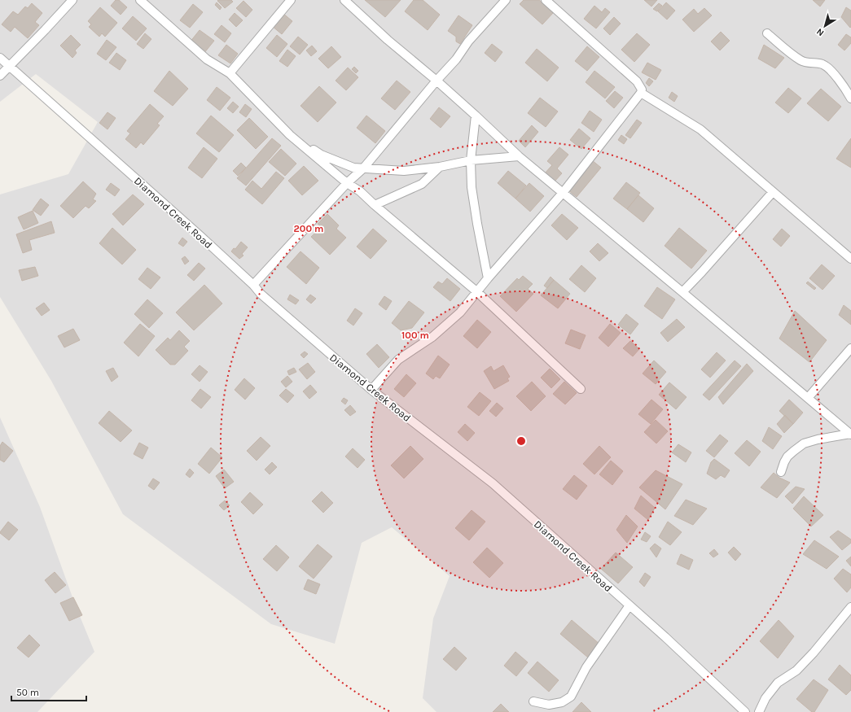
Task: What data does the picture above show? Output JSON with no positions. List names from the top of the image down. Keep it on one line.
{"streets":{"street":["Diamond Creek Road"]},"scale_bar":"50 m","north":"bottom left","rings":["200 m","100 m"]}
